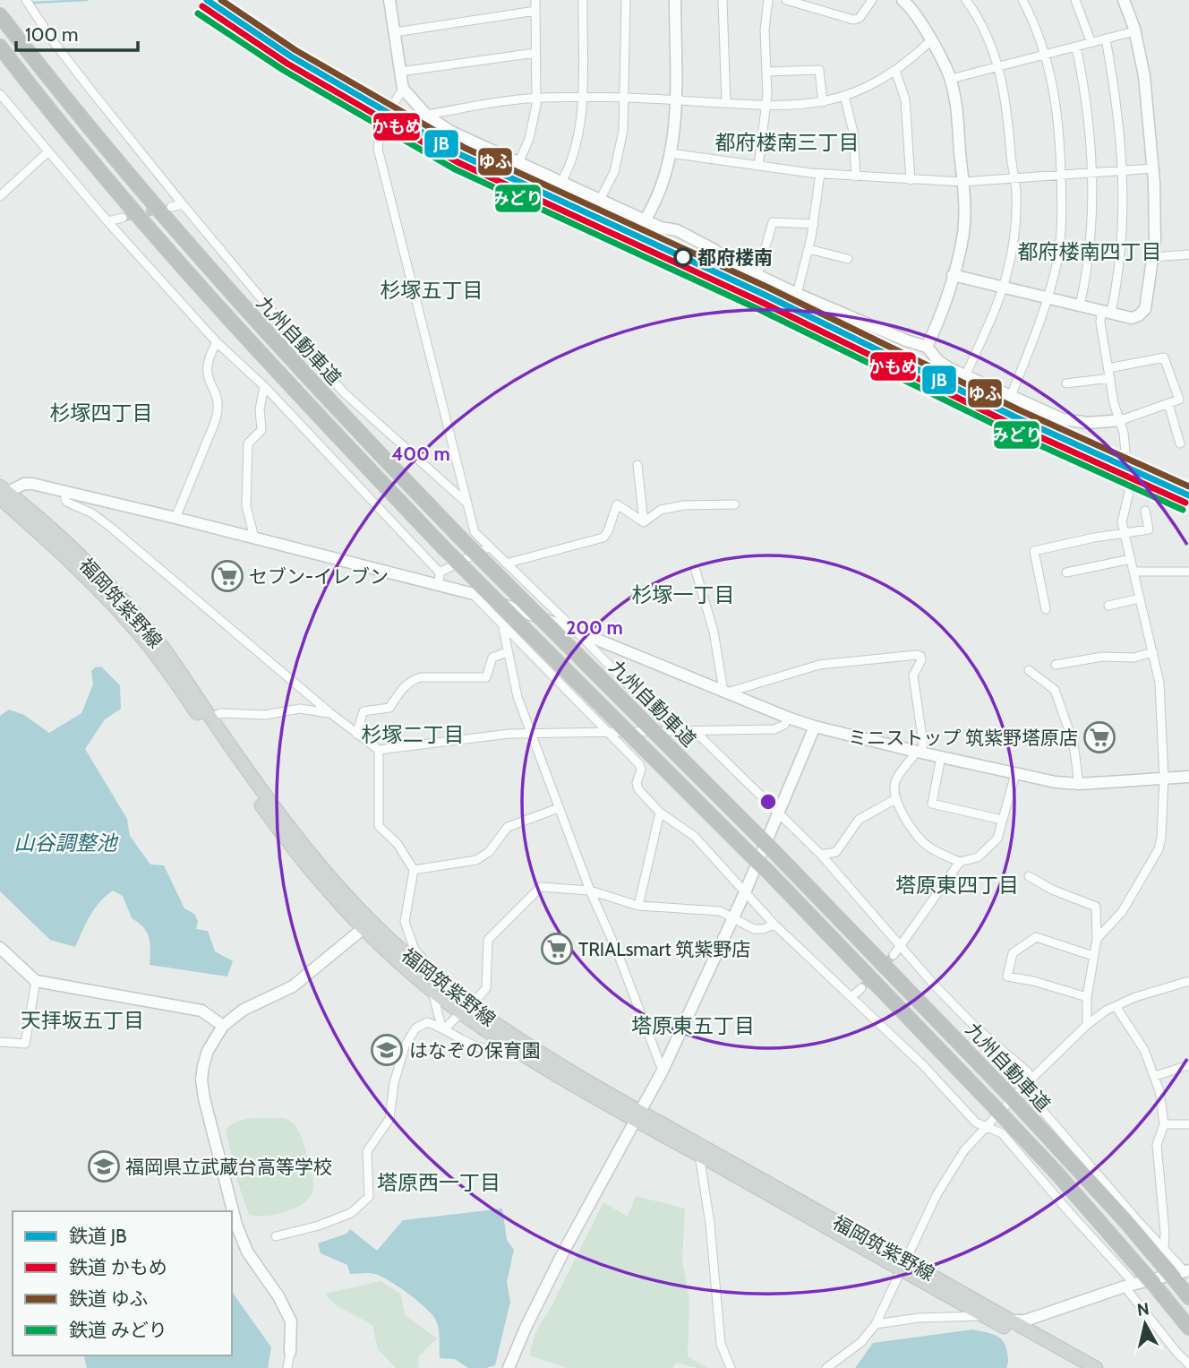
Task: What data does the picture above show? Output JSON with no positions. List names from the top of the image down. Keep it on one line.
{"streets":{"highway":["九州自動車道"],"main road":["福岡筑紫野線"]},"districts":["都府楼南三丁目","都府楼南四丁目","杉塚五丁目","杉塚四丁目","杉塚一丁目","杉塚二丁目","塔原東四丁目","天拝坂五丁目","塔原東五丁目","塔原西一丁目"],"water":["山谷調整池"],"places":{"other":["都府楼南"],"supermarket":["セブン-イレブン","ミニストップ 筑紫野塔原店","TRIALsmart 筑紫野店"],"school or university":["はなぞの保育園","福岡県立武蔵台高等学校"]},"lines":["rail line JB","rail line ゆふ","rail line かもめ","rail line みどり"],"legend":["鉄道 JB","鉄道 かもめ","鉄道 ゆふ","鉄道 みどり"],"scale_bar":"100 m","north":"top","rings":["400 m","200 m"]}
